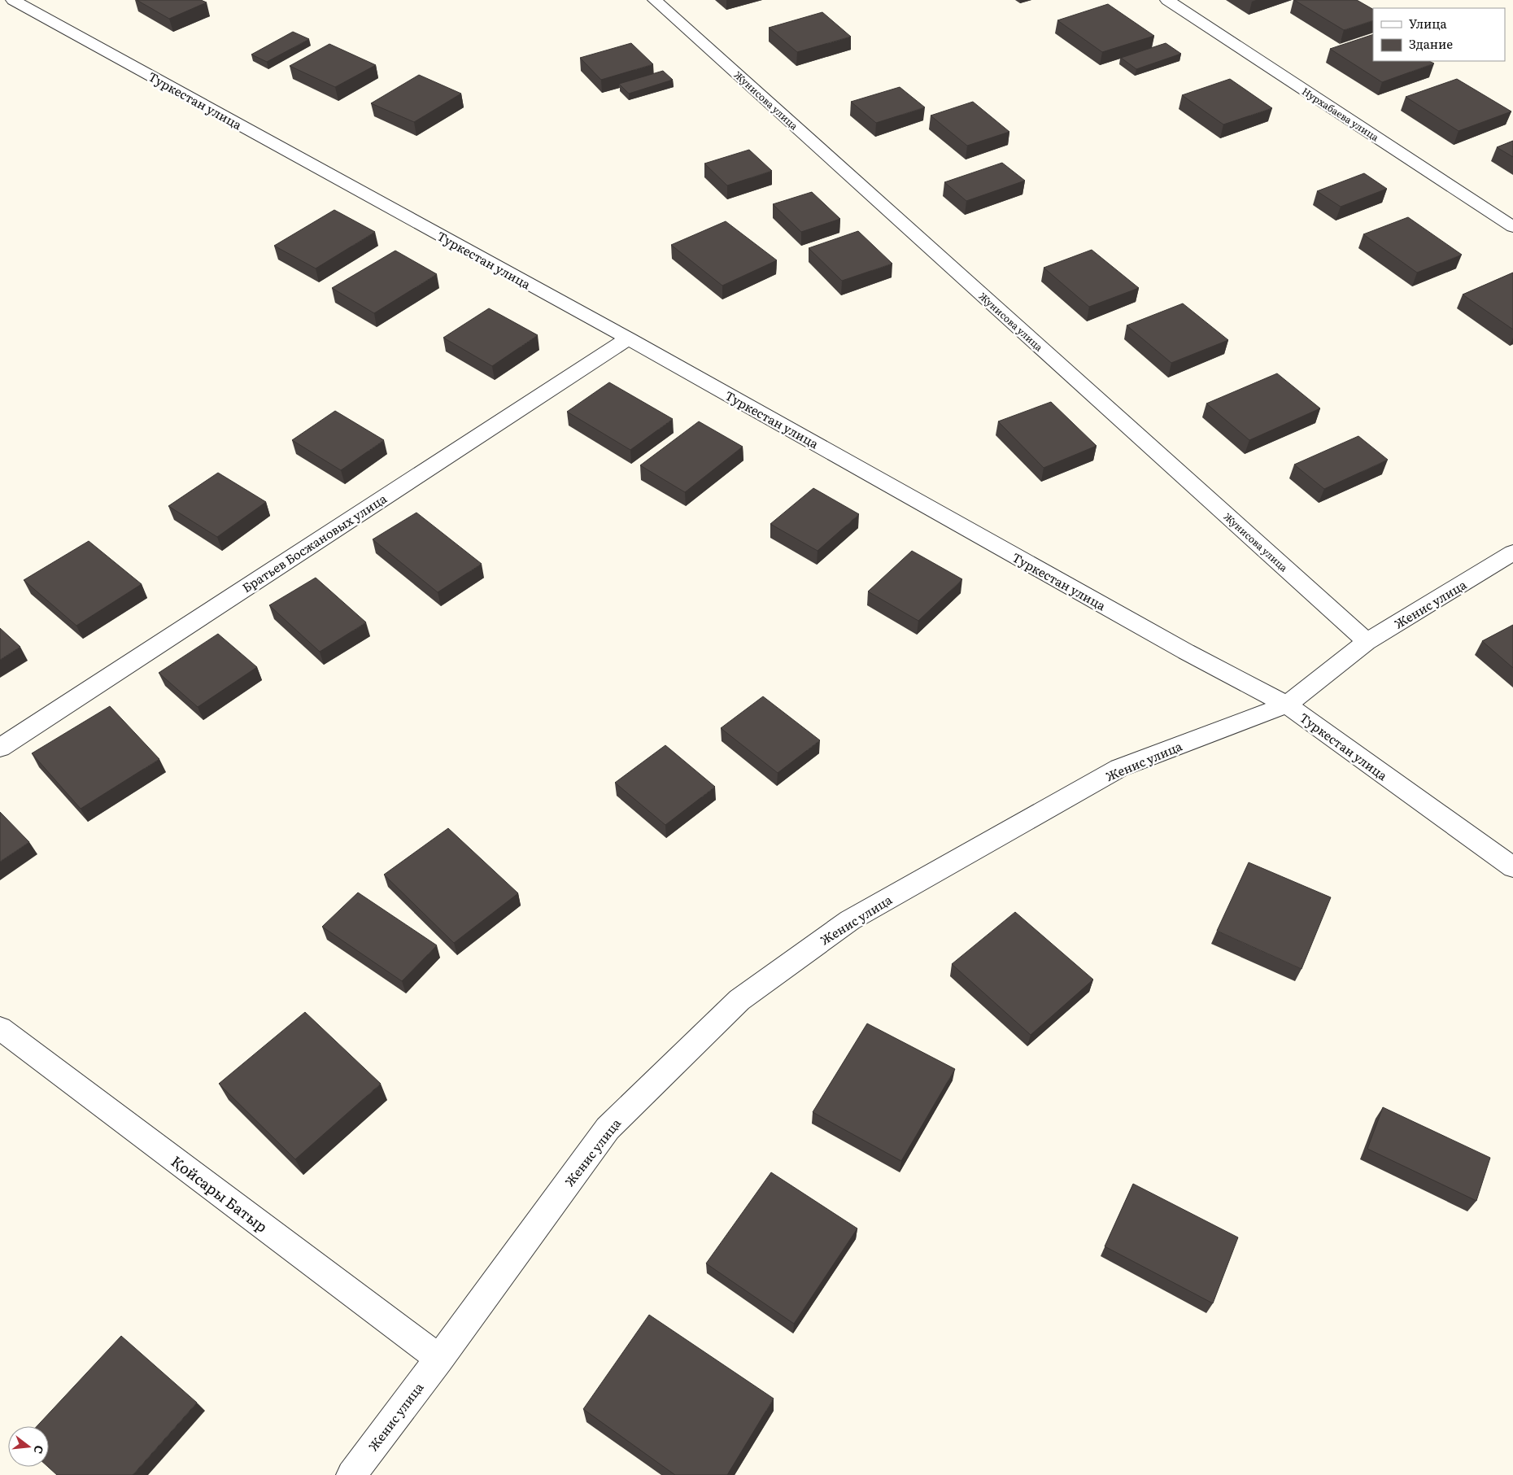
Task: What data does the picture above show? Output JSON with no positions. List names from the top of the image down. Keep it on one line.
{"streets":{"street":["Туркестан улица","Жунисова улица","Нурхабаева улица","Братьев Босжановых улица","Женис улица","Қойсары Батыр"]},"crossings":[["Туркестан улица","Братьев Босжановых улица"],["Туркестан улица","Женис улица"],["Жунисова улица","Женис улица"],["Женис улица","Қойсары Батыр"]],"legend":["Улица","Здание"],"north":"right"}
